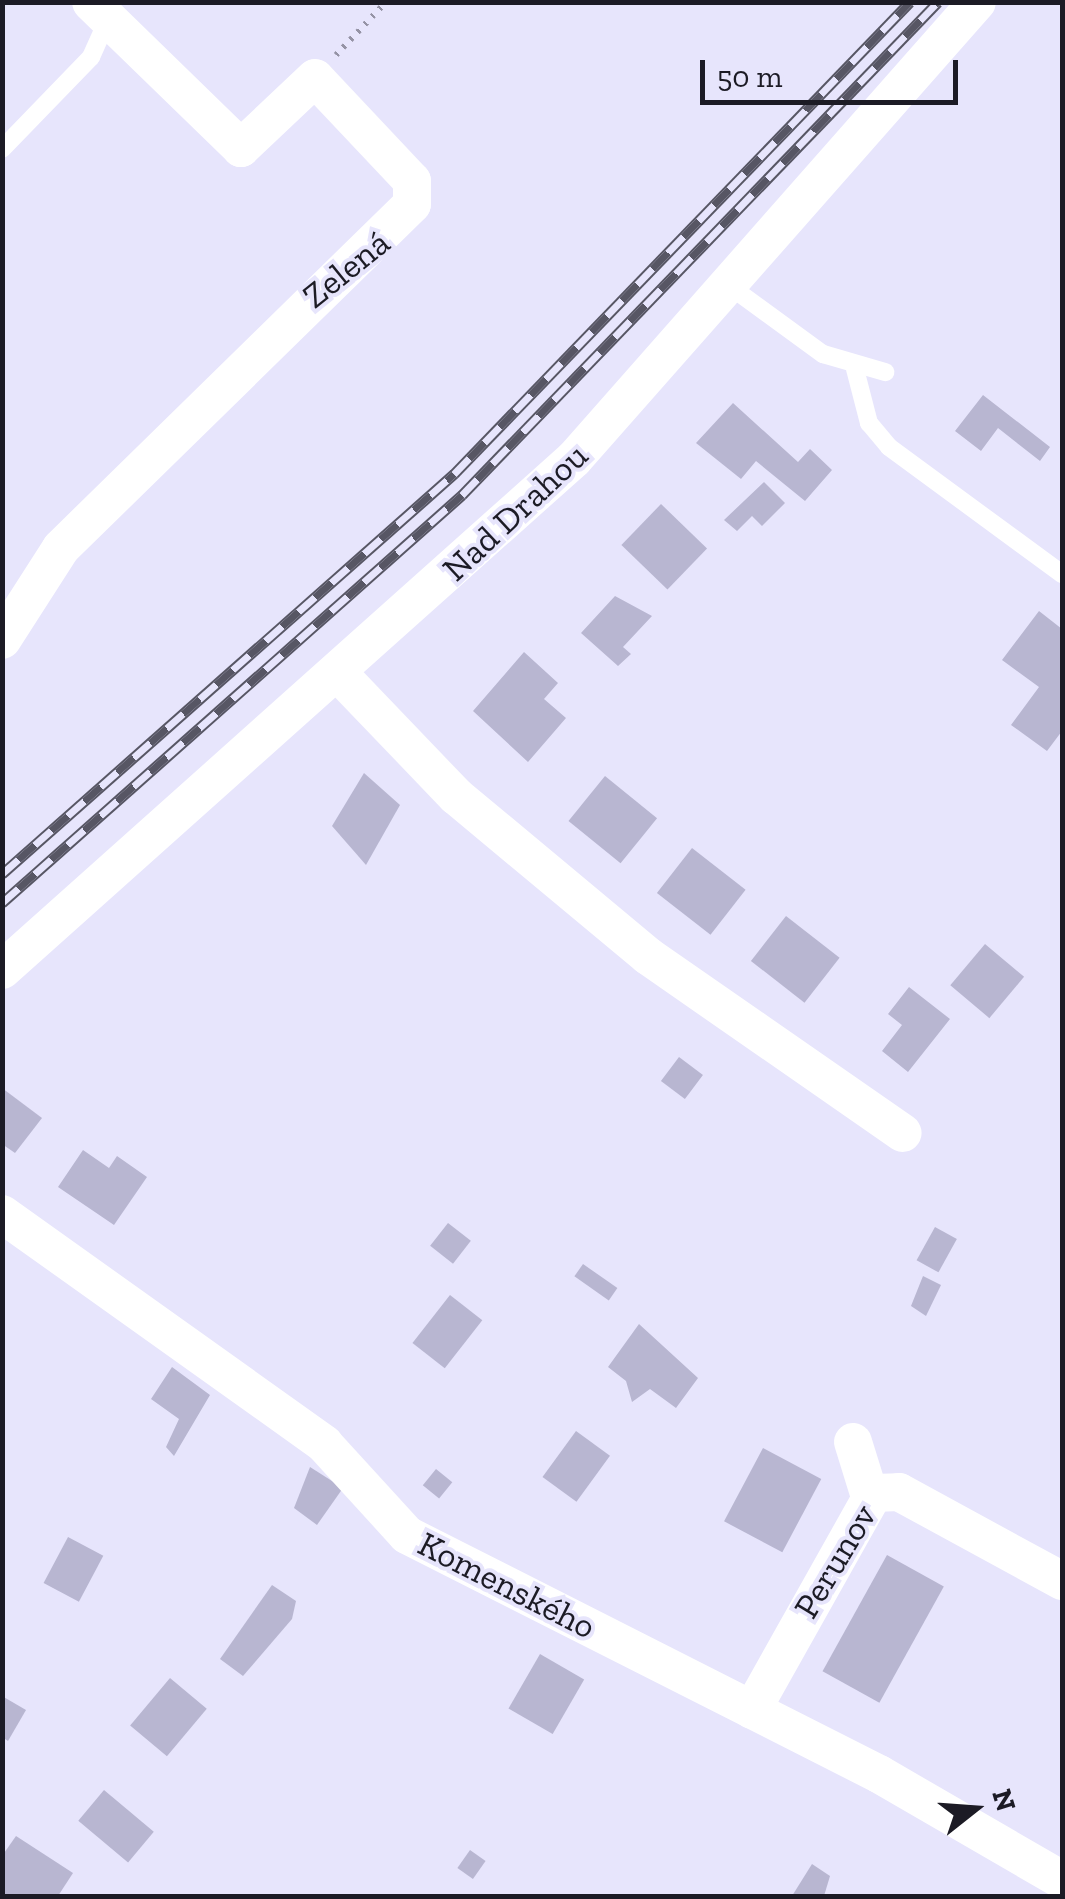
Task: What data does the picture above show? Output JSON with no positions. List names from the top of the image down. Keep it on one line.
{"streets":{"street":["Zelená","Nad Drahou","Perunov","Komenského"]},"crossings":[["Perunov","Komenského"]],"scale_bar":"50 m","north":"right"}
